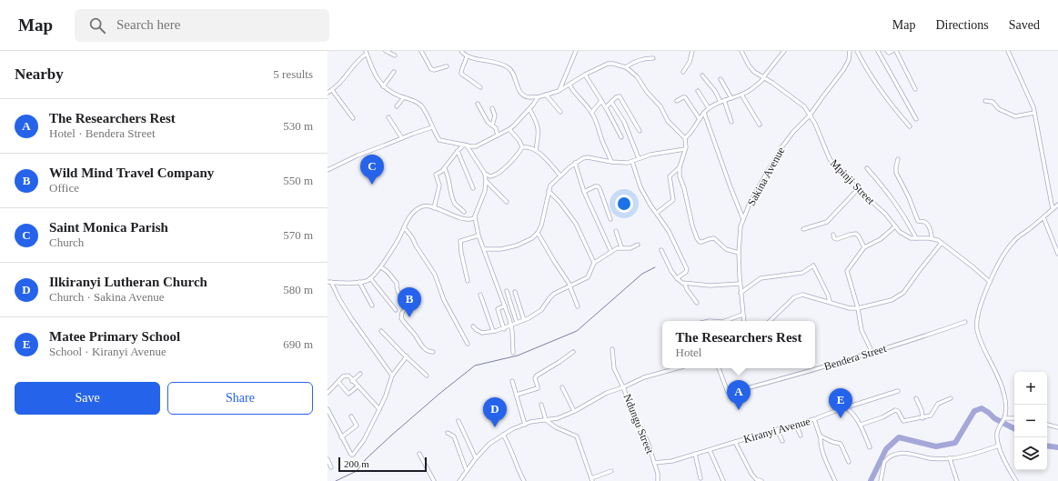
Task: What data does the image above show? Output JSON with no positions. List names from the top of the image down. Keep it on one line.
{"streets":{"street":["Sakina Avenue","Mpinji Street","Bendera Street","Ndungu Street","Kiranyi Avenue"]},"crossings":[["Sakina Avenue","Mpinji Street"],["Ndungu Street","Kiranyi Avenue"]],"scale_bar":"200 m","page":{"header":"Map","search":"Search here","nav":["Map","Directions","Saved"],"heading":["Nearby","5 results"],"list":[{"mark":"A","name":"The Researchers Rest","note":"Hotel · Bendera Street","value":"530 m"},{"mark":"B","name":"Wild Mind Travel Company","note":"Office","value":"550 m"},{"mark":"C","name":"Saint Monica Parish","note":"Church","value":"570 m"},{"mark":"D","name":"Ilkiranyi Lutheran Church","note":"Church · Sakina Avenue","value":"580 m"},{"mark":"E","name":"Matee Primary School","note":"School · Kiranyi Avenue","value":"690 m"}],"pins":["C","B","A","E","D"],"popup":["The Researchers Rest","Hotel"],"buttons":["Save","Share"],"map_buttons":["+","−"],"scale":"200 m"}}
